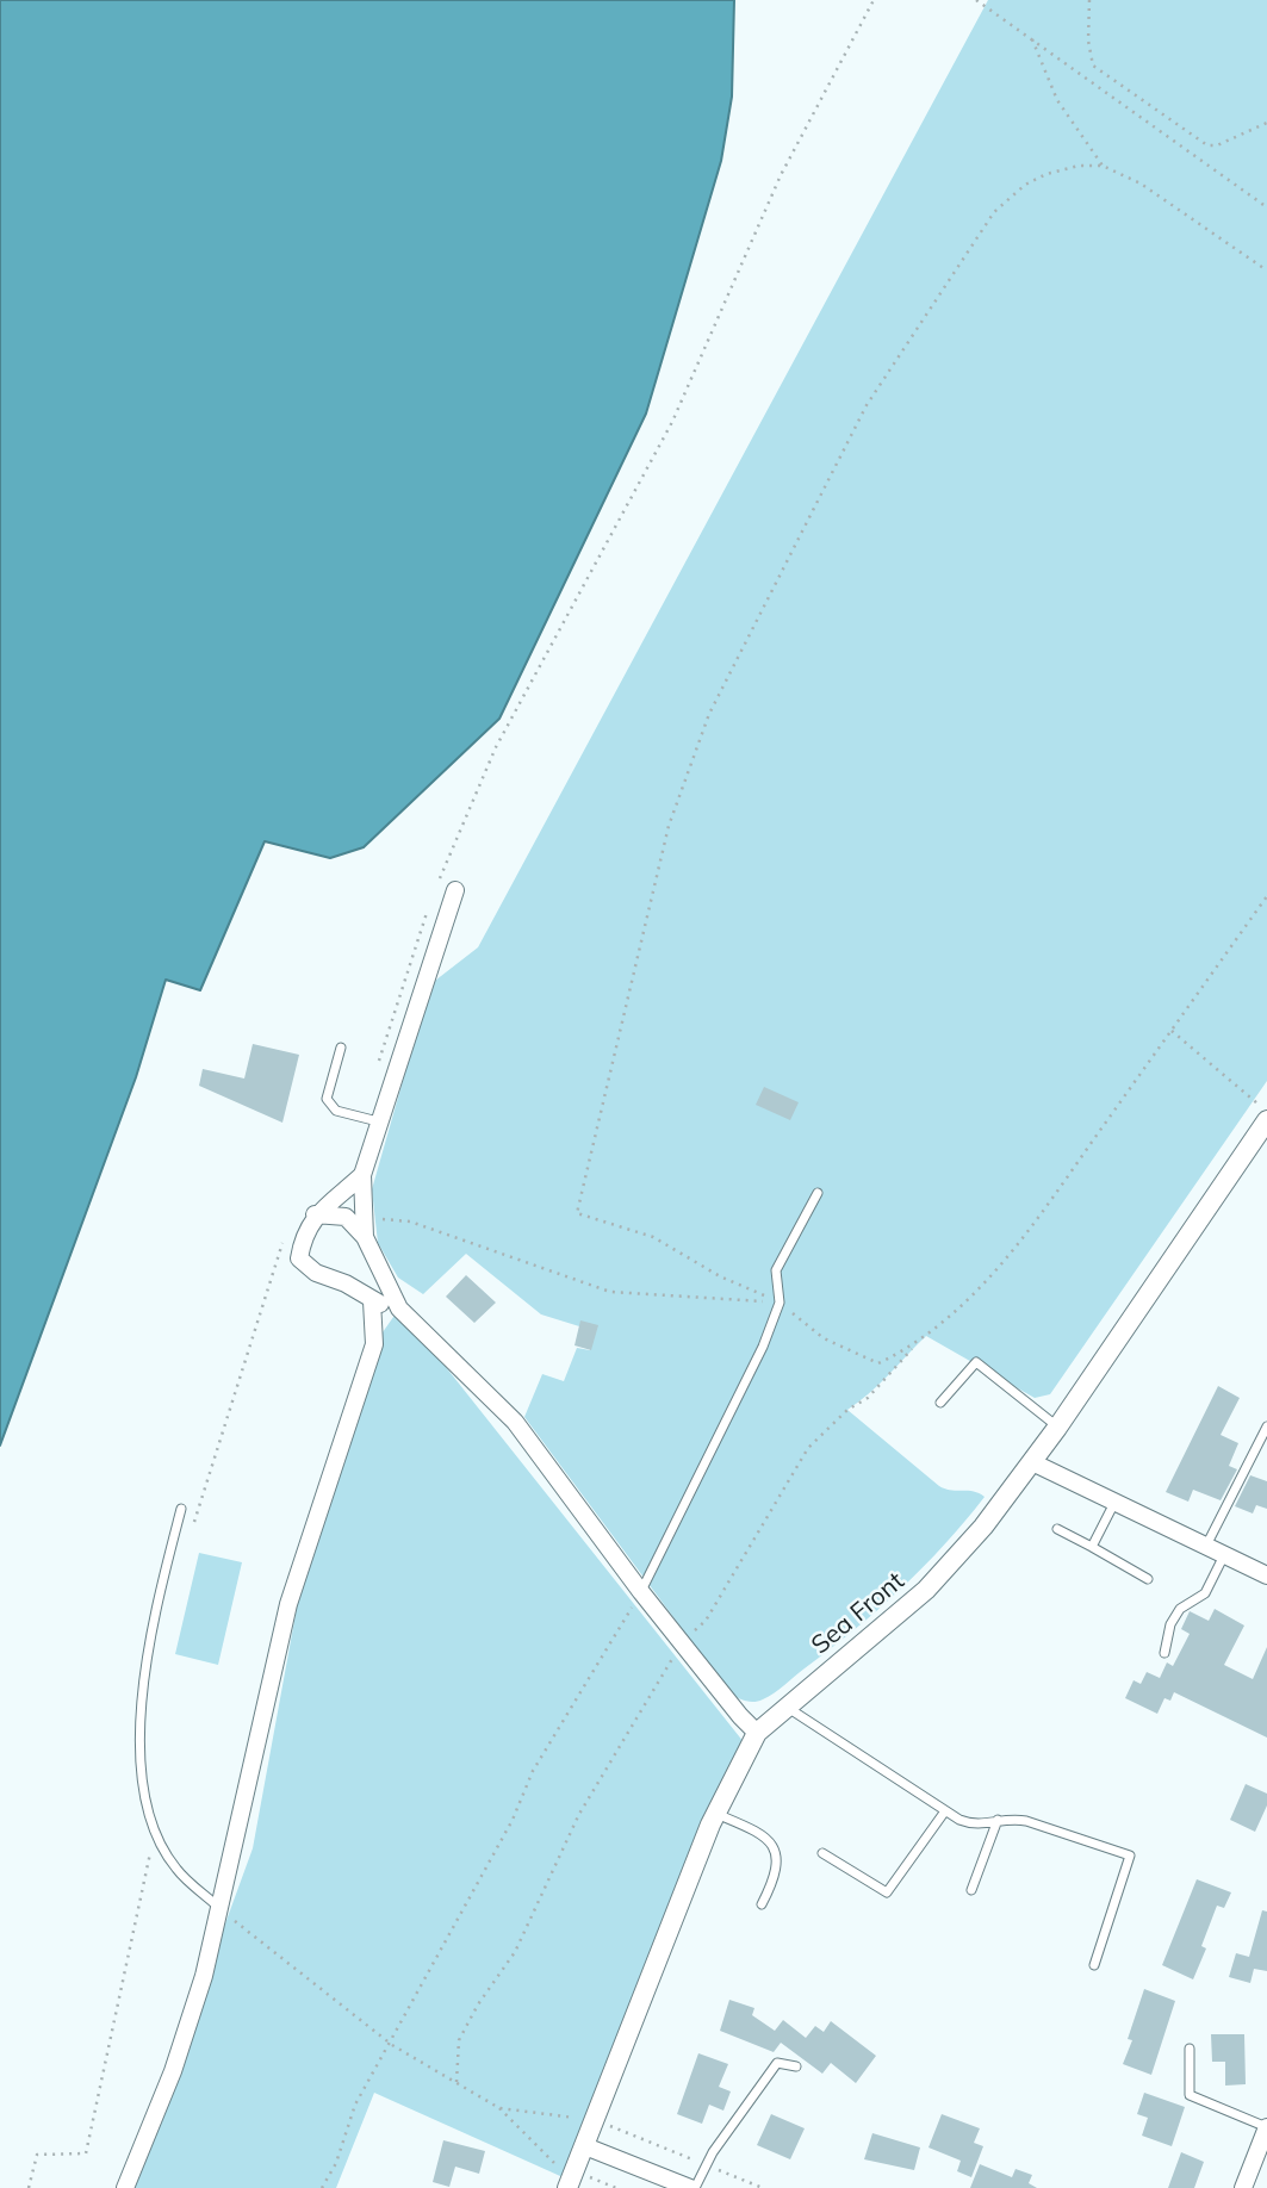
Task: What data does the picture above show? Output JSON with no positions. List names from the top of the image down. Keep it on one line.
{"streets":{"street":["Sea Front"]}}
